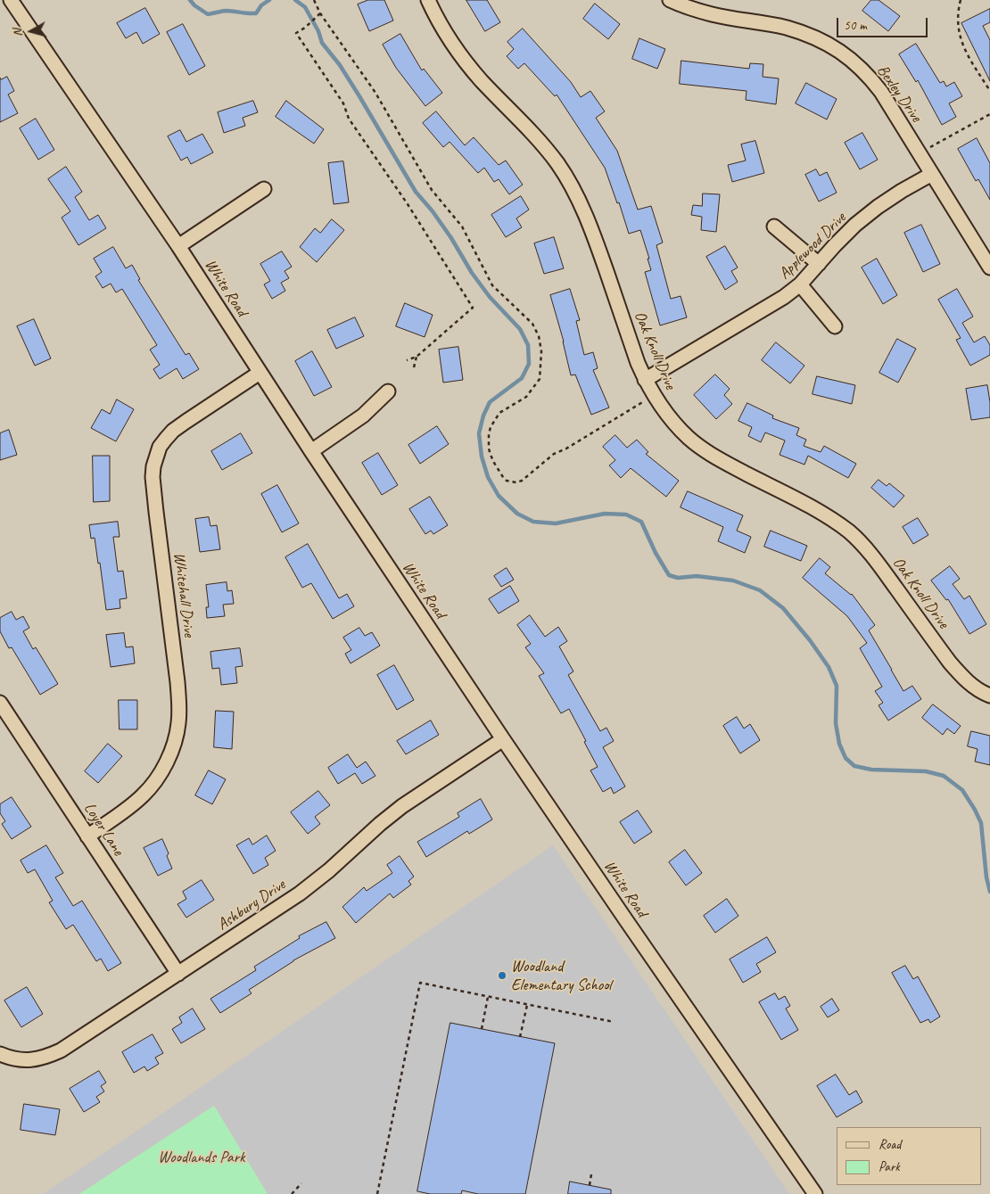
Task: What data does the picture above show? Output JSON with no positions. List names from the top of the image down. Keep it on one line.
{"streets":{"street":["Bexley Drive","Applewood Drive","White Road","Oak Knoll Drive","Whitehall Drive","Loyer Lane","Ashbury Drive"]},"crossings":[["Bexley Drive","Applewood Drive"],["Applewood Drive","Oak Knoll Drive"],["White Road","Whitehall Drive"],["White Road","Ashbury Drive"],["Whitehall Drive","Loyer Lane"],["Loyer Lane","Ashbury Drive"]],"parks":["Woodlands Park"],"places":["Woodland Elementary School"],"legend":["Road","Park"],"scale_bar":"50 m","north":"left"}
